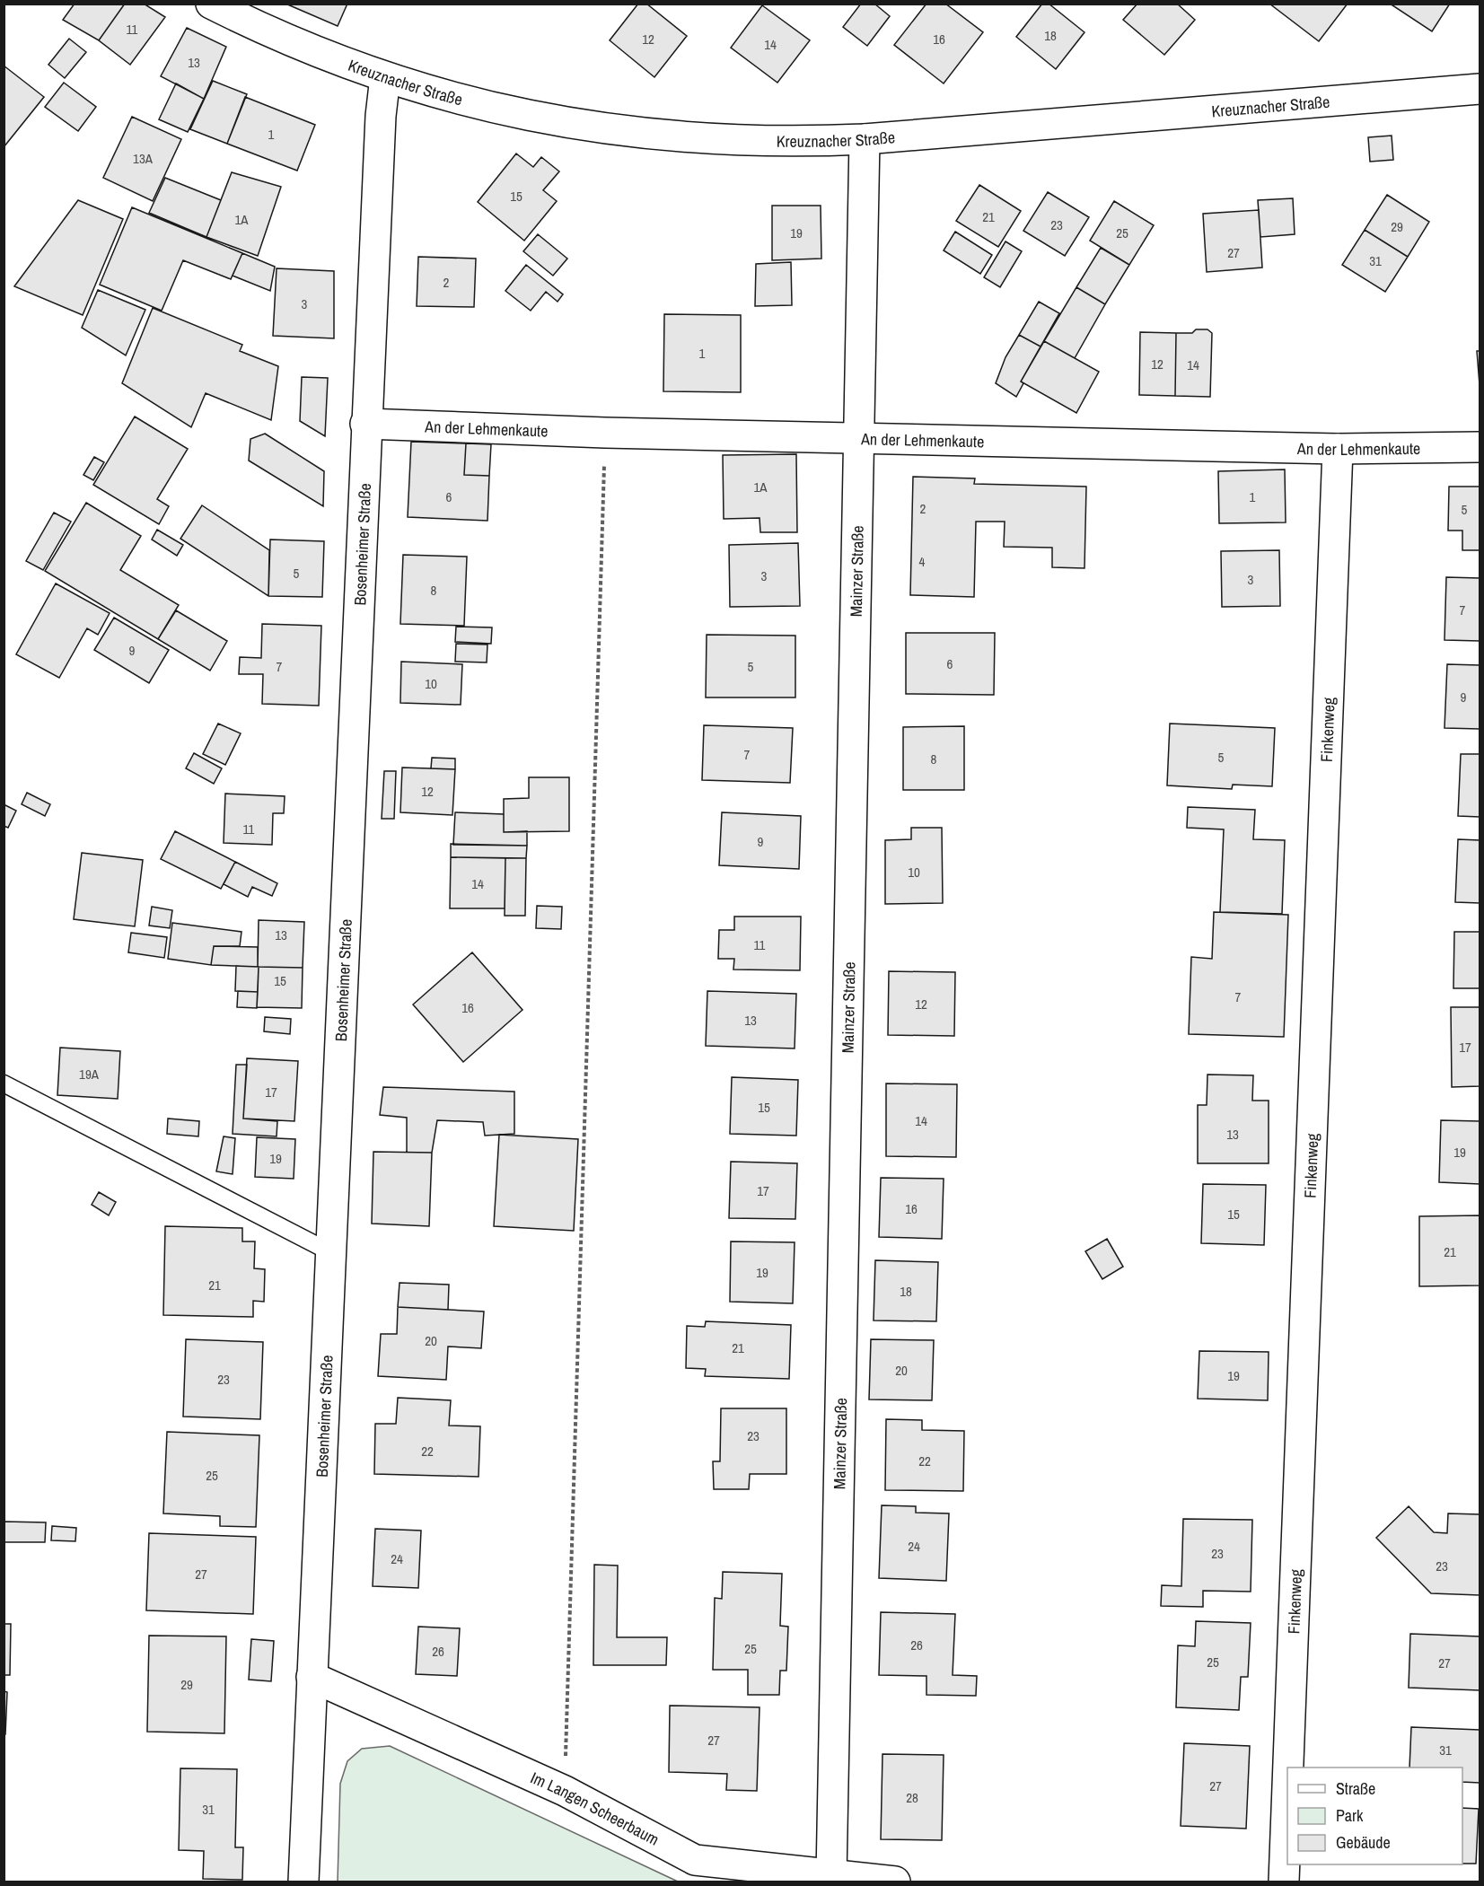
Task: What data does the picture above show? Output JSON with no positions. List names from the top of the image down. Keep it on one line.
{"streets":{"street":["Kreuznacher Straße","An der Lehmenkaute","Bosenheimer Straße","Mainzer Straße","Finkenweg","Im Langen Scheerbaum"]},"crossings":[["Kreuznacher Straße","Bosenheimer Straße"],["Kreuznacher Straße","Mainzer Straße"],["An der Lehmenkaute","Bosenheimer Straße"],["An der Lehmenkaute","Mainzer Straße"],["An der Lehmenkaute","Finkenweg"],["Bosenheimer Straße","Im Langen Scheerbaum"],["Mainzer Straße","Im Langen Scheerbaum"]],"house_numbers":["11","18","12","16","14","13","1","13A","15","21","1A","23","29","19","25","27","31","2","3","1","12","14","1A","6","1","2","5","4","5","3","3","8","7","9","6","7","5","10","9","7","5","8","12","11","9","10","14","13","11","15","7","12","16","13","17","19A","17","15","14","13","19","19","17","16","15","21","19","21","18","20","21","20","19","23","23","22","22","25","24","23","24","23","27","26","25","26","25","27","29","27","31","27","28","31"],"legend":["Straße","Park","Gebäude"]}
